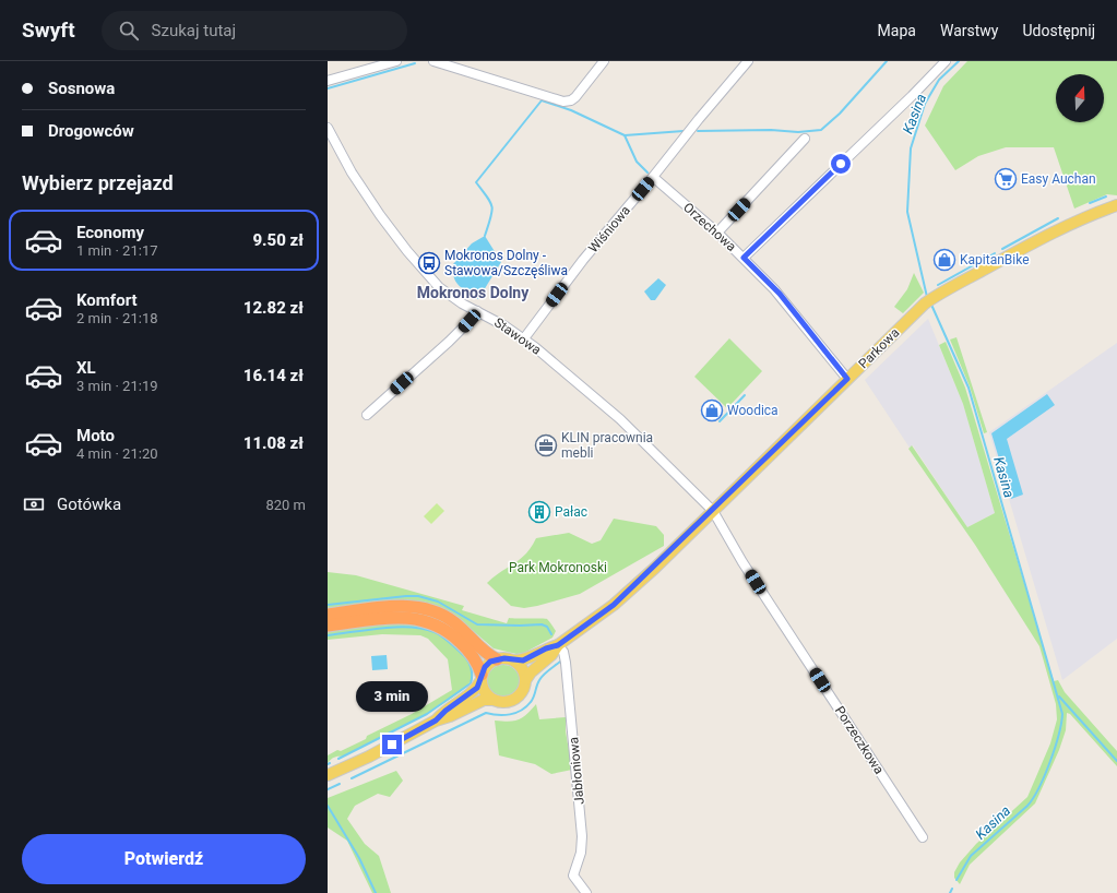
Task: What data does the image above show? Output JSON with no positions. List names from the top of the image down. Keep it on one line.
{"streets":{"main road":["Parkowa"],"street":["Orzechowa","Wiśniowa","Stawowa","Porzeczkowa","Jabłoniowa"]},"crossings":[["Orzechowa","Wiśniowa"],["Orzechowa","Parkowa"],["Wiśniowa","Stawowa"],["Stawowa","Parkowa"],["Stawowa","Porzeczkowa"],["Parkowa","Porzeczkowa"],["Parkowa","Jabłoniowa"]],"districts":["Mokronos Dolny"],"water":["Kasina"],"parks":["Park Mokronoski"],"places":{"supermarket":["Easy Auchan"],"shop":["KapitanBike","Woodica"],"bus stop":["Mokronos Dolny - Stawowa/Szczęśliwa"],"office":["KLIN pracownia mebli"],"building":["Pałac"]},"north":"top","page":{"header":"Swyft","search":"Szukaj tutaj","nav":["Mapa","Warstwy","Udostępnij"],"banner":["Sosnowa","Drogowców"],"heading":"Wybierz przejazd","list":[{"name":"Economy","note":"1 min · 21:17","value":"9.50 zł"},{"name":"Komfort","note":"2 min · 21:18","value":"12.82 zł"},{"name":"XL","note":"3 min · 21:19","value":"16.14 zł"},{"name":"Moto","note":"4 min · 21:20","value":"11.08 zł"}],"pay":["Gotówka","820 m"],"bubble":"3 min","buttons":"Potwierdź"}}
